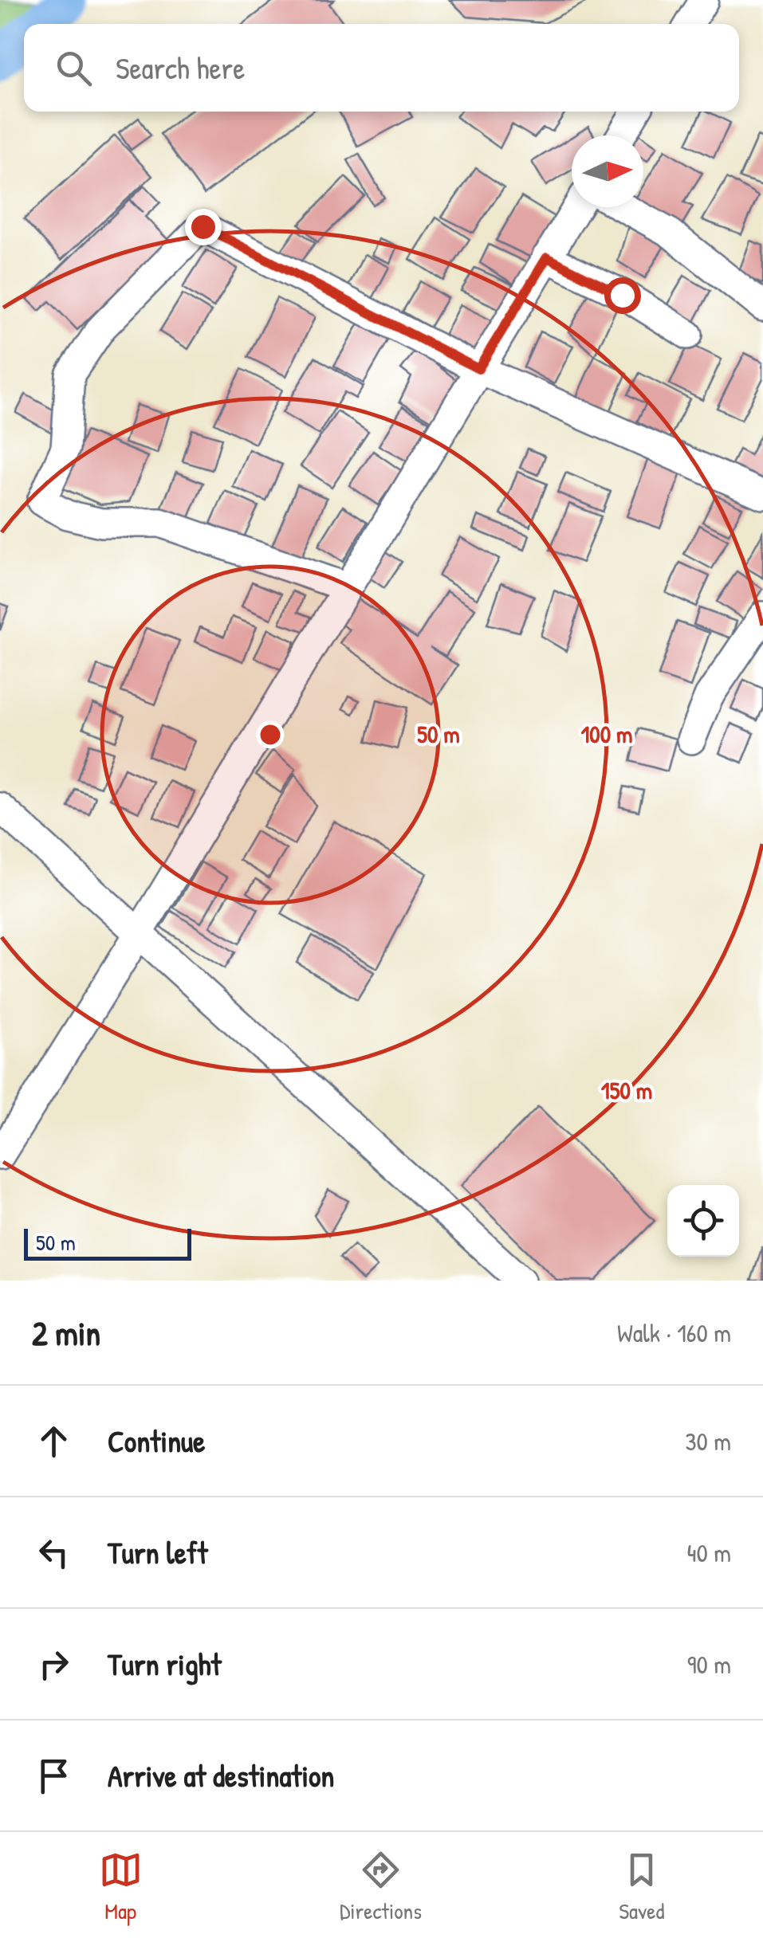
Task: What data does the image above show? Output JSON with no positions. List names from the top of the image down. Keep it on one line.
{"scale_bar":"50 m","north":"right","page":{"search":"Search here","scale":"50 m","heading":["2 min","Walk · 160 m"],"list":[["Continue","30 m"],["Turn left","40 m"],["Turn right","90 m"],"Arrive at destination"],"nav":["Map","Directions","Saved"]},"rings":["50 m","100 m","150 m"]}
